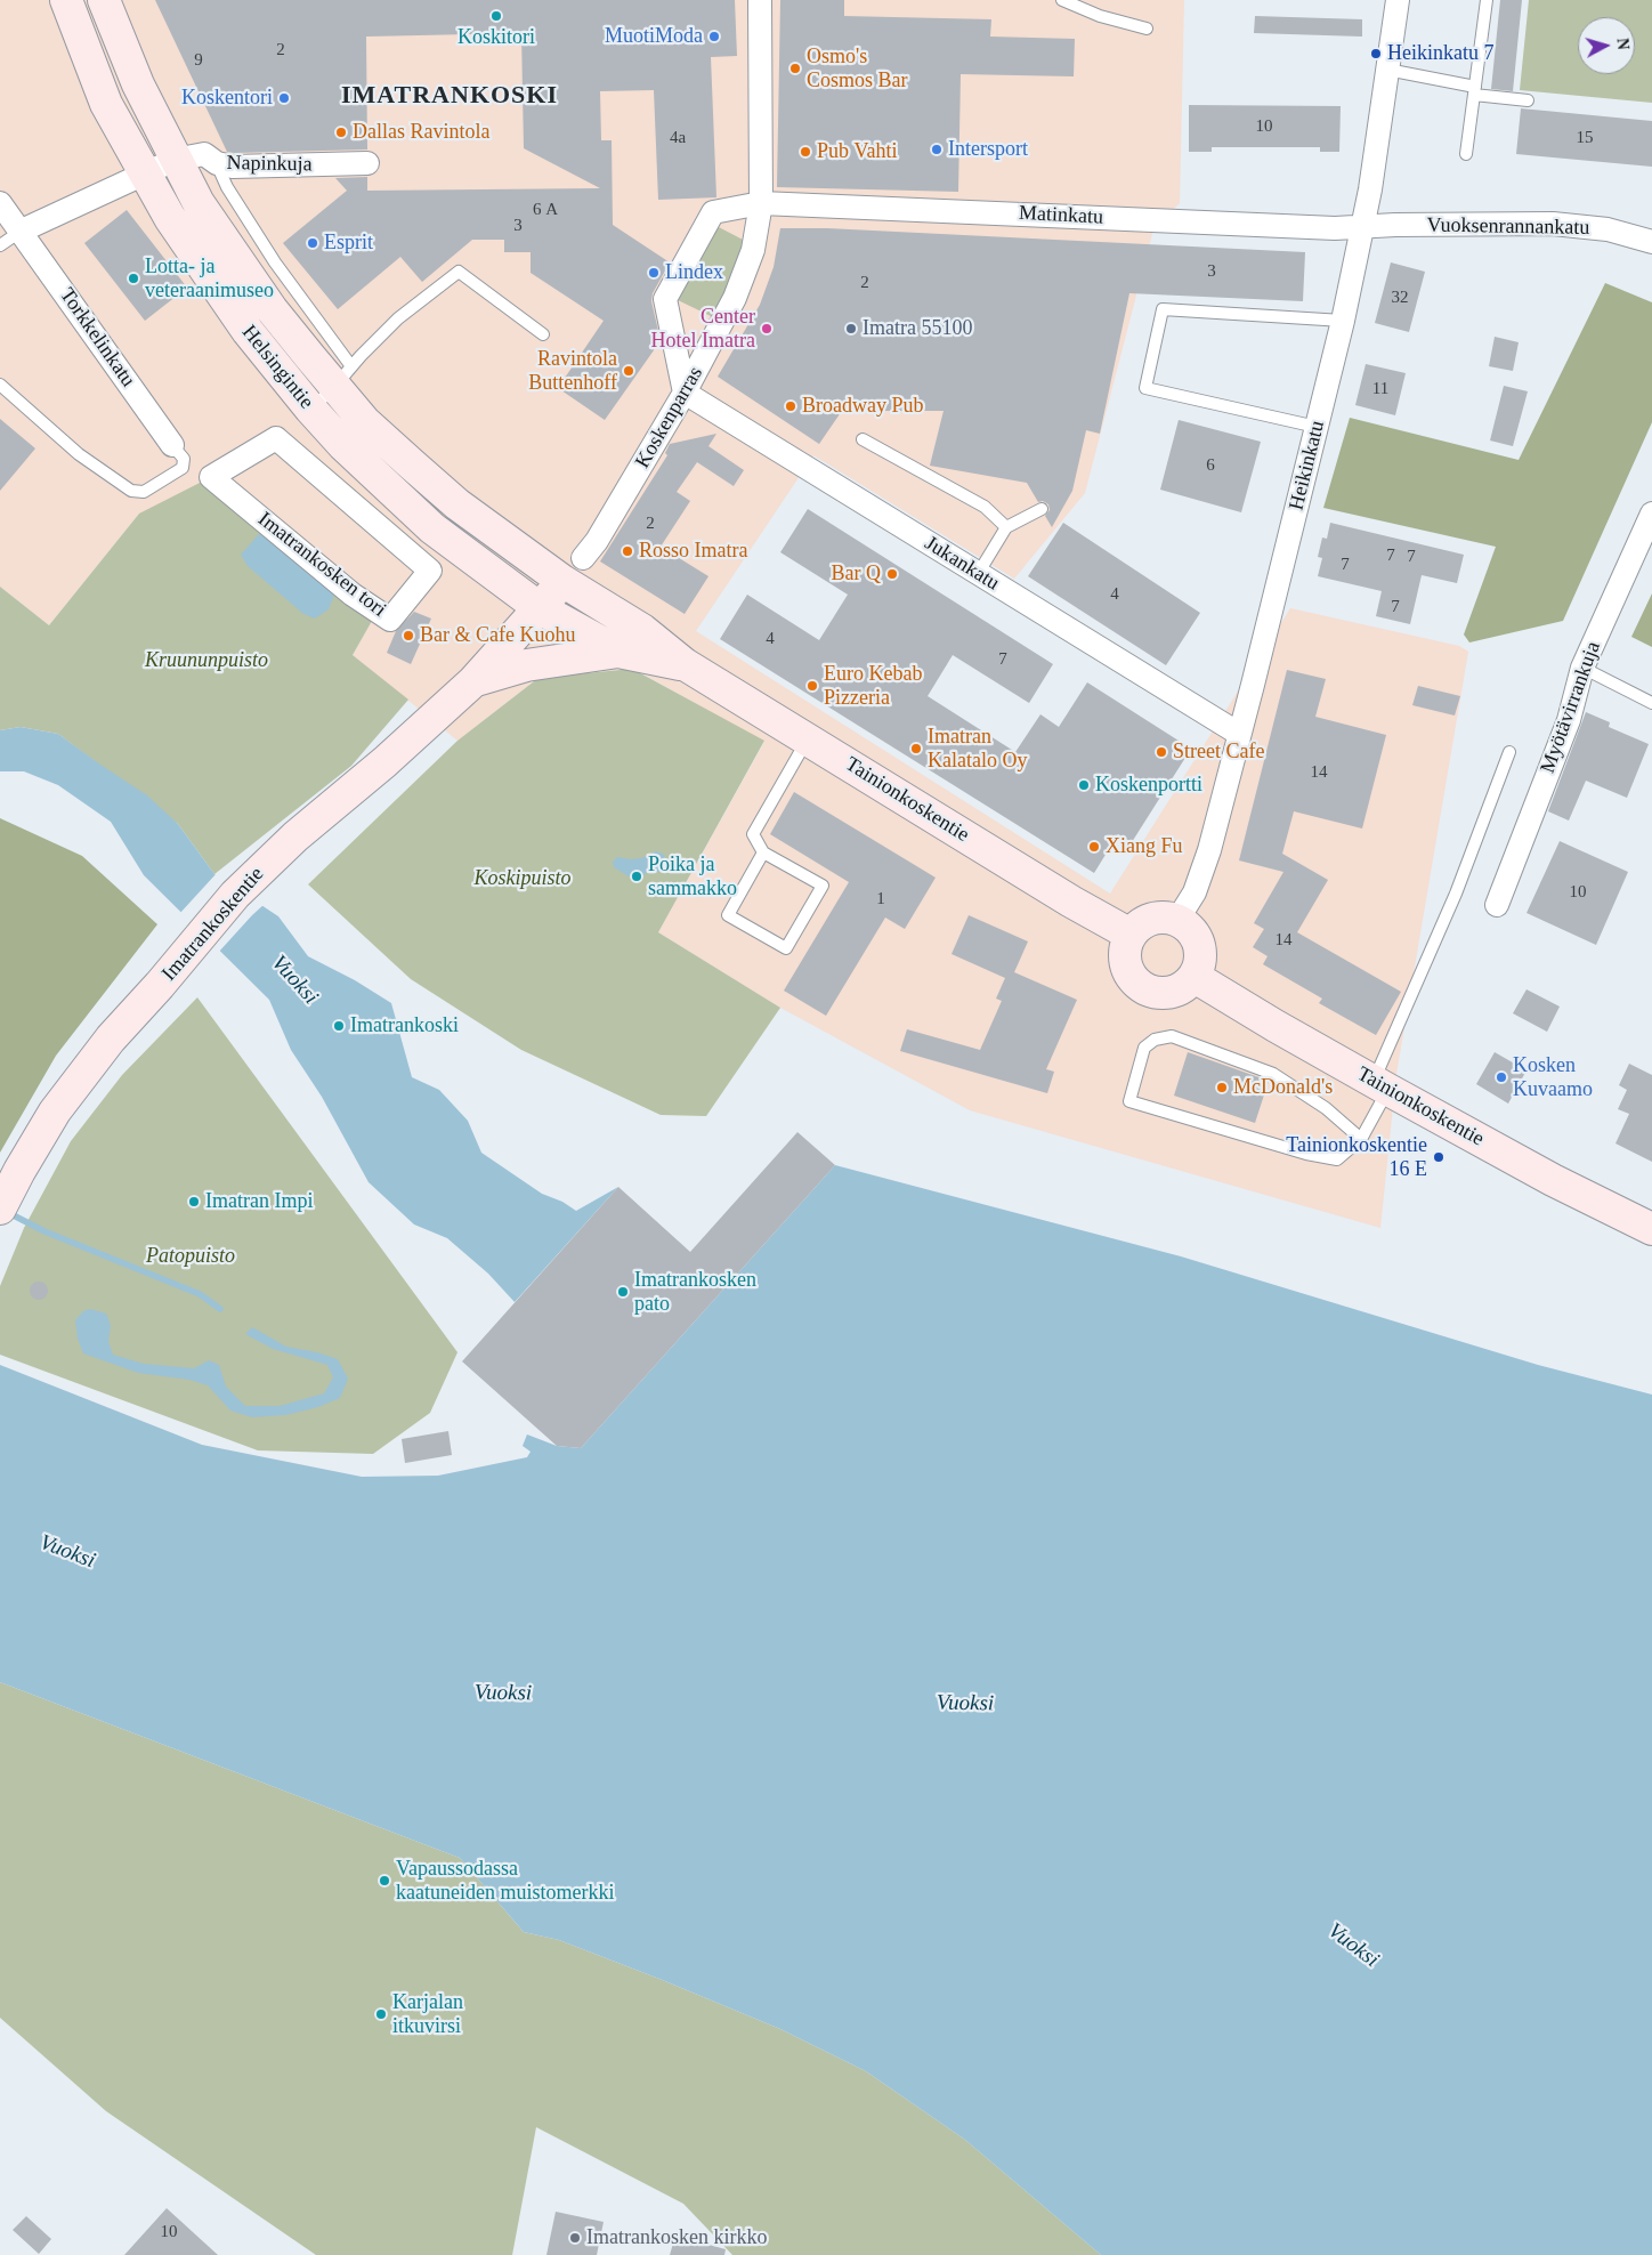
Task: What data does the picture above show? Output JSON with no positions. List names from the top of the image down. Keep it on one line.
{"streets":{"main road":["Helsingintie","Tainionkoskentie","Imatrankoskentie"],"street":["Napinkuja","Matinkatu","Vuoksenrannankatu","Torkkelinkatu","Koskenparras","Heikinkatu","Jukankatu","Imatrankosken tori","Myötävirrankuja"]},"crossings":[["Napinkuja","Helsingintie"],["Matinkatu","Vuoksenrannankatu"],["Matinkatu","Koskenparras"],["Matinkatu","Heikinkatu"],["Matinkatu","Jukankatu"],["Vuoksenrannankatu","Heikinkatu"],["Helsingintie","Tainionkoskentie"],["Helsingintie","Imatrankoskentie"],["Koskenparras","Jukankatu"],["Heikinkatu","Jukankatu"],["Heikinkatu","Tainionkoskentie"],["Tainionkoskentie","Imatrankoskentie"]],"districts":["IMATRANKOSKI"],"water":["Vuoksi"],"parks":["Kruununpuisto","Koskipuisto","Patopuisto"],"places":["Koskitori","MuotiModa","Heikinkatu 7","Osmo's Cosmos Bar","Koskentori","Dallas Ravintola","Intersport","Pub Vahti","Esprit","Lindex","Lotta- ja veteraanimuseo","Center Hotel Imatra","Imatra 55100","Ravintola Buttenhoff","Broadway Pub","Rosso Imatra","Bar Q","Bar & Cafe Kuohu","Euro Kebab Pizzeria","Imatran Kalatalo Oy","Street Cafe","Koskenportti","Xiang Fu","Poika ja sammakko","Imatrankoski","Kosken Kuvaamo","McDonald's","Tainionkoskentie 16 E","Imatran Impi","Imatrankosken pato","Vapaussodassa kaatuneiden muistomerkki","Karjalan itkuvirsi","Imatrankosken kirkko"],"house_numbers":["2","9","10","4a","15","6 A","3","3","2","32","11","6","2","7","7","7","4","7","4","7","14","10","1","14","10"],"north":"right"}
